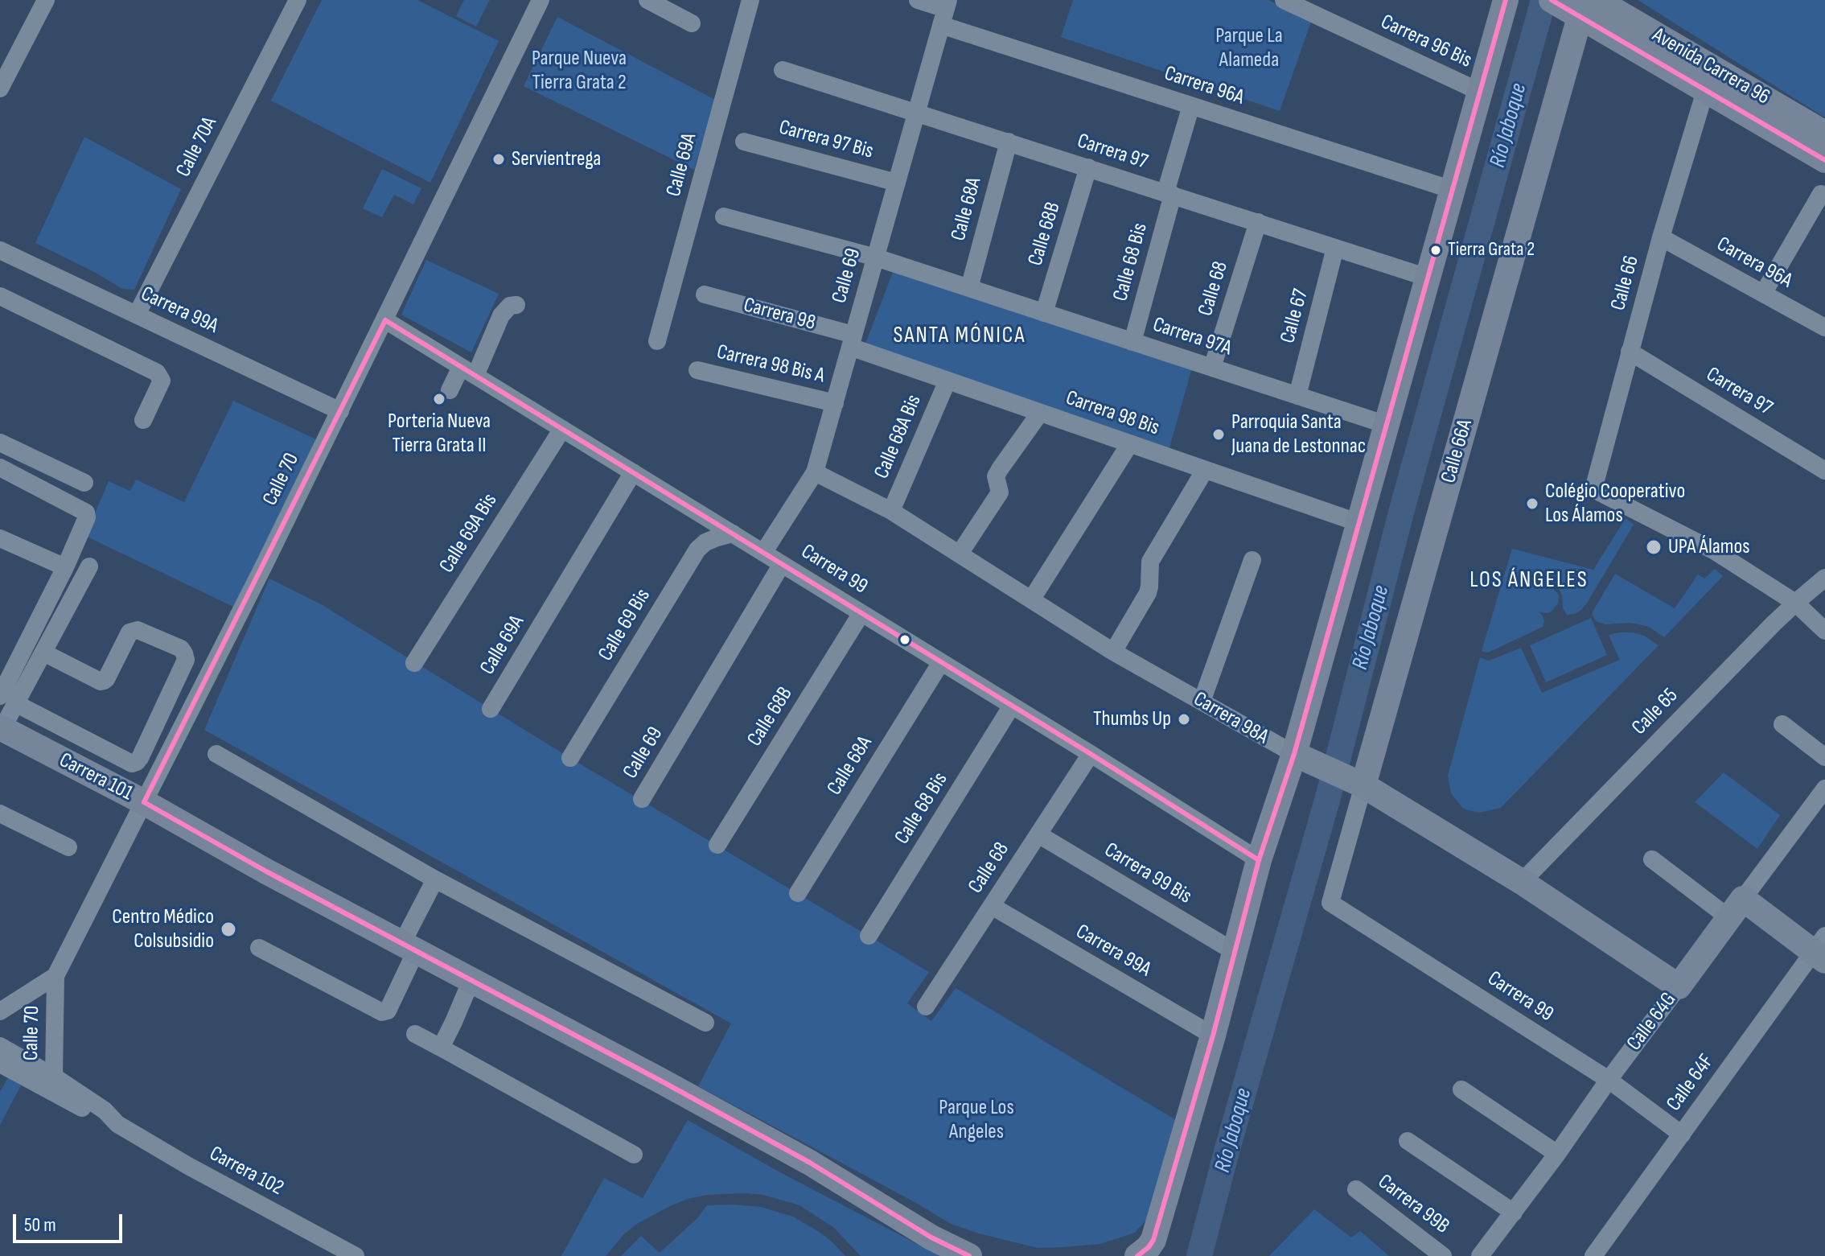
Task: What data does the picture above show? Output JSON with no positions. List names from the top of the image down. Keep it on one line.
{"streets":{"street":["Carrera 96 Bis","Avenida Carrera 96","Carrera 96A","Carrera 97 Bis","Calle 70A","Carrera 97","Calle 69A","Calle 68A","Calle 68B","Calle 68 Bis","Calle 69","Calle 66","Calle 68","Carrera 99A","Carrera 98","Calle 67","Carrera 97A","Carrera 98 Bis A","Carrera 98 Bis","Calle 68A Bis","Calle 66A","Calle 70","Calle 69A Bis","Carrera 99","Calle 69 Bis","Calle 65","Carrera 98A","Carrera 101","Carrera 99 Bis","Calle 64G","Calle 64F","Carrera 102","Carrera 99B"]},"crossings":[["Avenida Carrera 96","Calle 66"],["Avenida Carrera 96","Calle 66A"],["Carrera 96A","Calle 68 Bis"],["Carrera 96A","Calle 69"],["Carrera 96A","Calle 66"],["Carrera 97 Bis","Calle 69"],["Calle 70A","Carrera 99A"],["Carrera 97","Calle 68A"],["Carrera 97","Calle 68B"],["Carrera 97","Calle 68 Bis"],["Carrera 97","Calle 69"],["Carrera 97","Calle 66"],["Carrera 97","Calle 68"],["Carrera 97","Calle 67"],["Calle 69A","Carrera 99"],["Calle 68A","Carrera 97A"],["Calle 68A","Carrera 99"],["Calle 68B","Carrera 97A"],["Calle 68B","Carrera 99"],["Calle 68 Bis","Carrera 97A"],["Calle 68 Bis","Carrera 99"],["Calle 69","Carrera 98"],["Calle 69","Carrera 97A"],["Calle 69","Carrera 98 Bis A"],["Calle 69","Carrera 98 Bis"],["Calle 69","Carrera 99"],["Calle 69","Carrera 98A"],["Calle 66","Calle 65"],["Calle 68","Carrera 99A"],["Calle 68","Carrera 97A"],["Calle 68","Carrera 99"],["Calle 68","Carrera 99 Bis"],["Carrera 99A","Calle 70"],["Carrera 98","Carrera 98 Bis"],["Calle 67","Carrera 97A"],["Carrera 98 Bis","Calle 68A Bis"],["Calle 68A Bis","Carrera 98A"],["Calle 66A","Carrera 99"],["Calle 66A","Carrera 98A"],["Calle 70","Carrera 99"],["Calle 70","Carrera 101"],["Calle 70","Carrera 102"],["Calle 69A Bis","Carrera 99"],["Carrera 99","Calle 69 Bis"],["Carrera 99","Calle 64G"],["Carrera 99","Calle 64F"],["Calle 65","Carrera 98A"],["Carrera 98A","Calle 64G"]],"districts":["SANTA MÓNICA","LOS ÁNGELES"],"water":["Río Jaboque"],"parks":["Parque La Alameda","Parque Nueva Tierra Grata 2","Parque Los Angeles"],"places":["Servientrega","Tierra Grata 2","Porteria Nueva Tierra Grata II","Parroquia Santa Juana de Lestonnac","Colégio Cooperativo Los Álamos","UPA Álamos","Thumbs Up","Centro Médico Colsubsidio"],"scale_bar":"50 m"}
